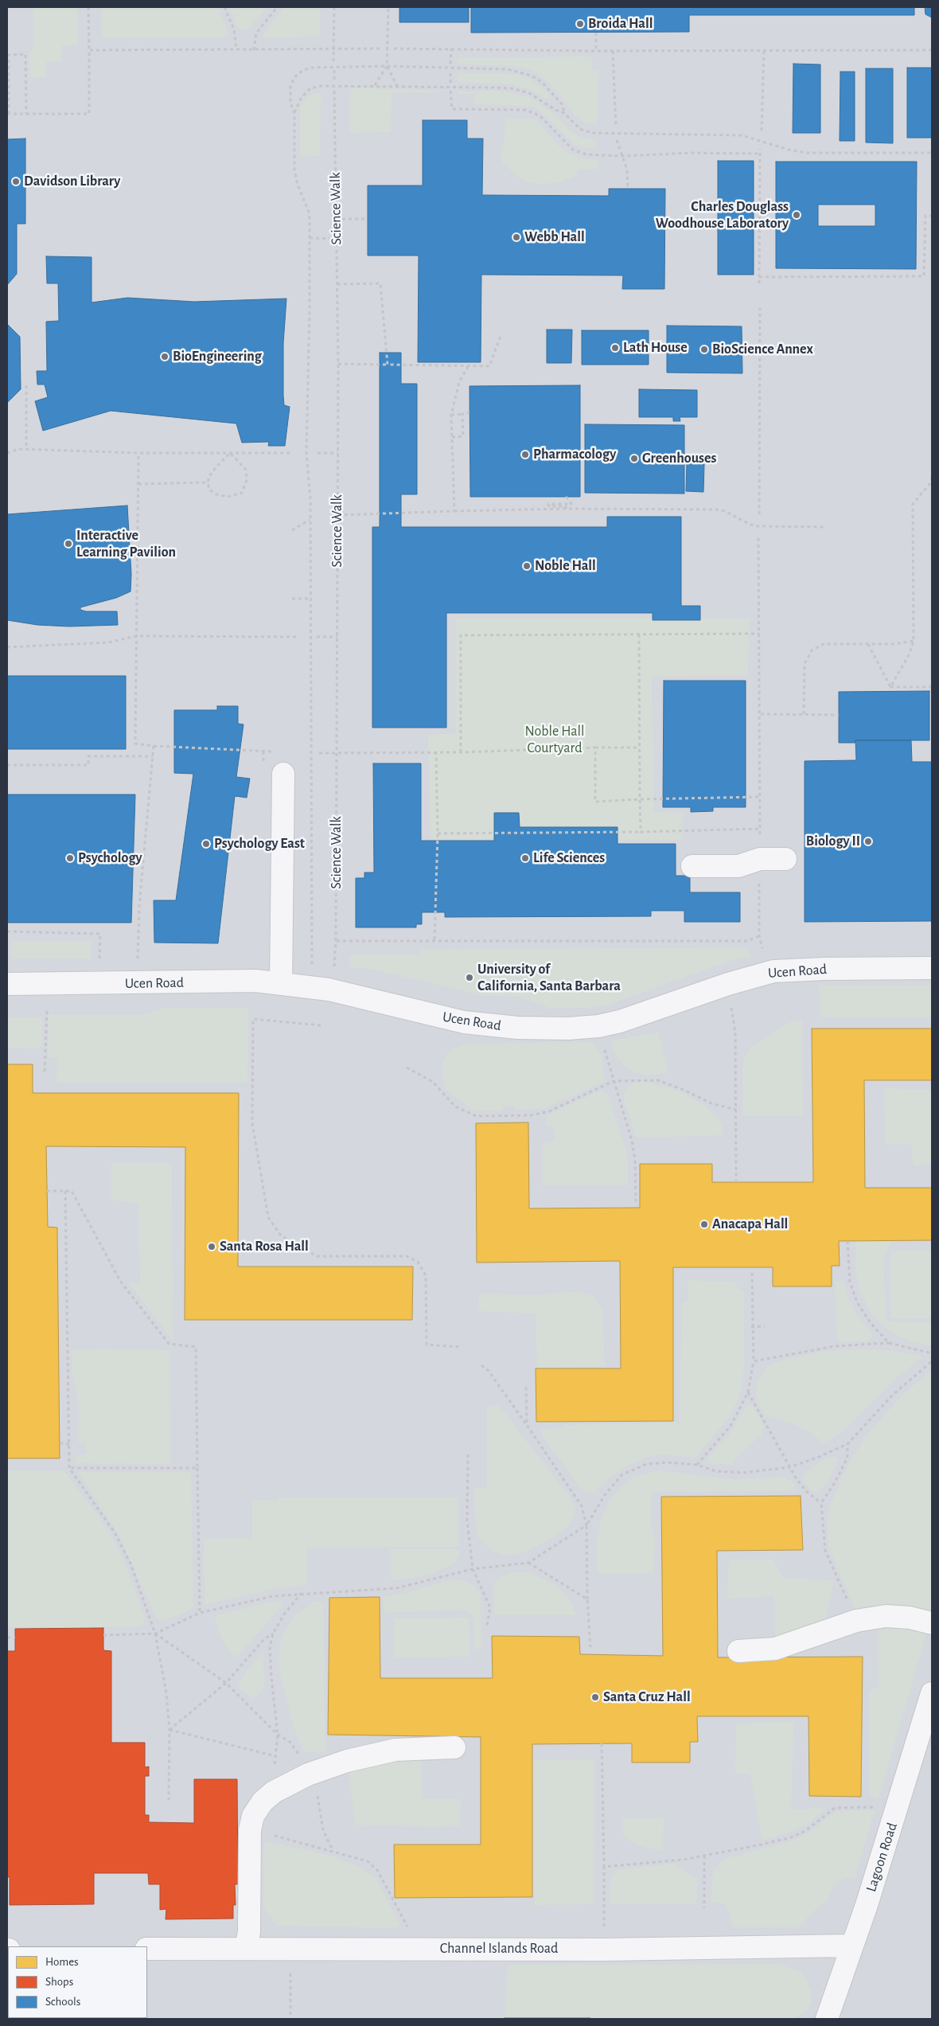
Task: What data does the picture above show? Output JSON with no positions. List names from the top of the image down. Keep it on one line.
{"streets":{"street":["Ucen Road","Lagoon Road","Channel Islands Road"],"path":["Science Walk"]},"crossings":[["Lagoon Road","Channel Islands Road"]],"parks":["Noble Hall Courtyard"],"places":["Broida Hall","Davidson Library","Charles Douglass Woodhouse Laboratory","Webb Hall","Lath House","BioScience Annex","BioEngineering","Pharmacology","Greenhouses","Interactive Learning Pavilion","Noble Hall","Biology II","Psychology East","Psychology","Life Sciences","University of California, Santa Barbara","Anacapa Hall","Santa Rosa Hall","Santa Cruz Hall"],"legend":["Homes","Shops","Schools"]}
